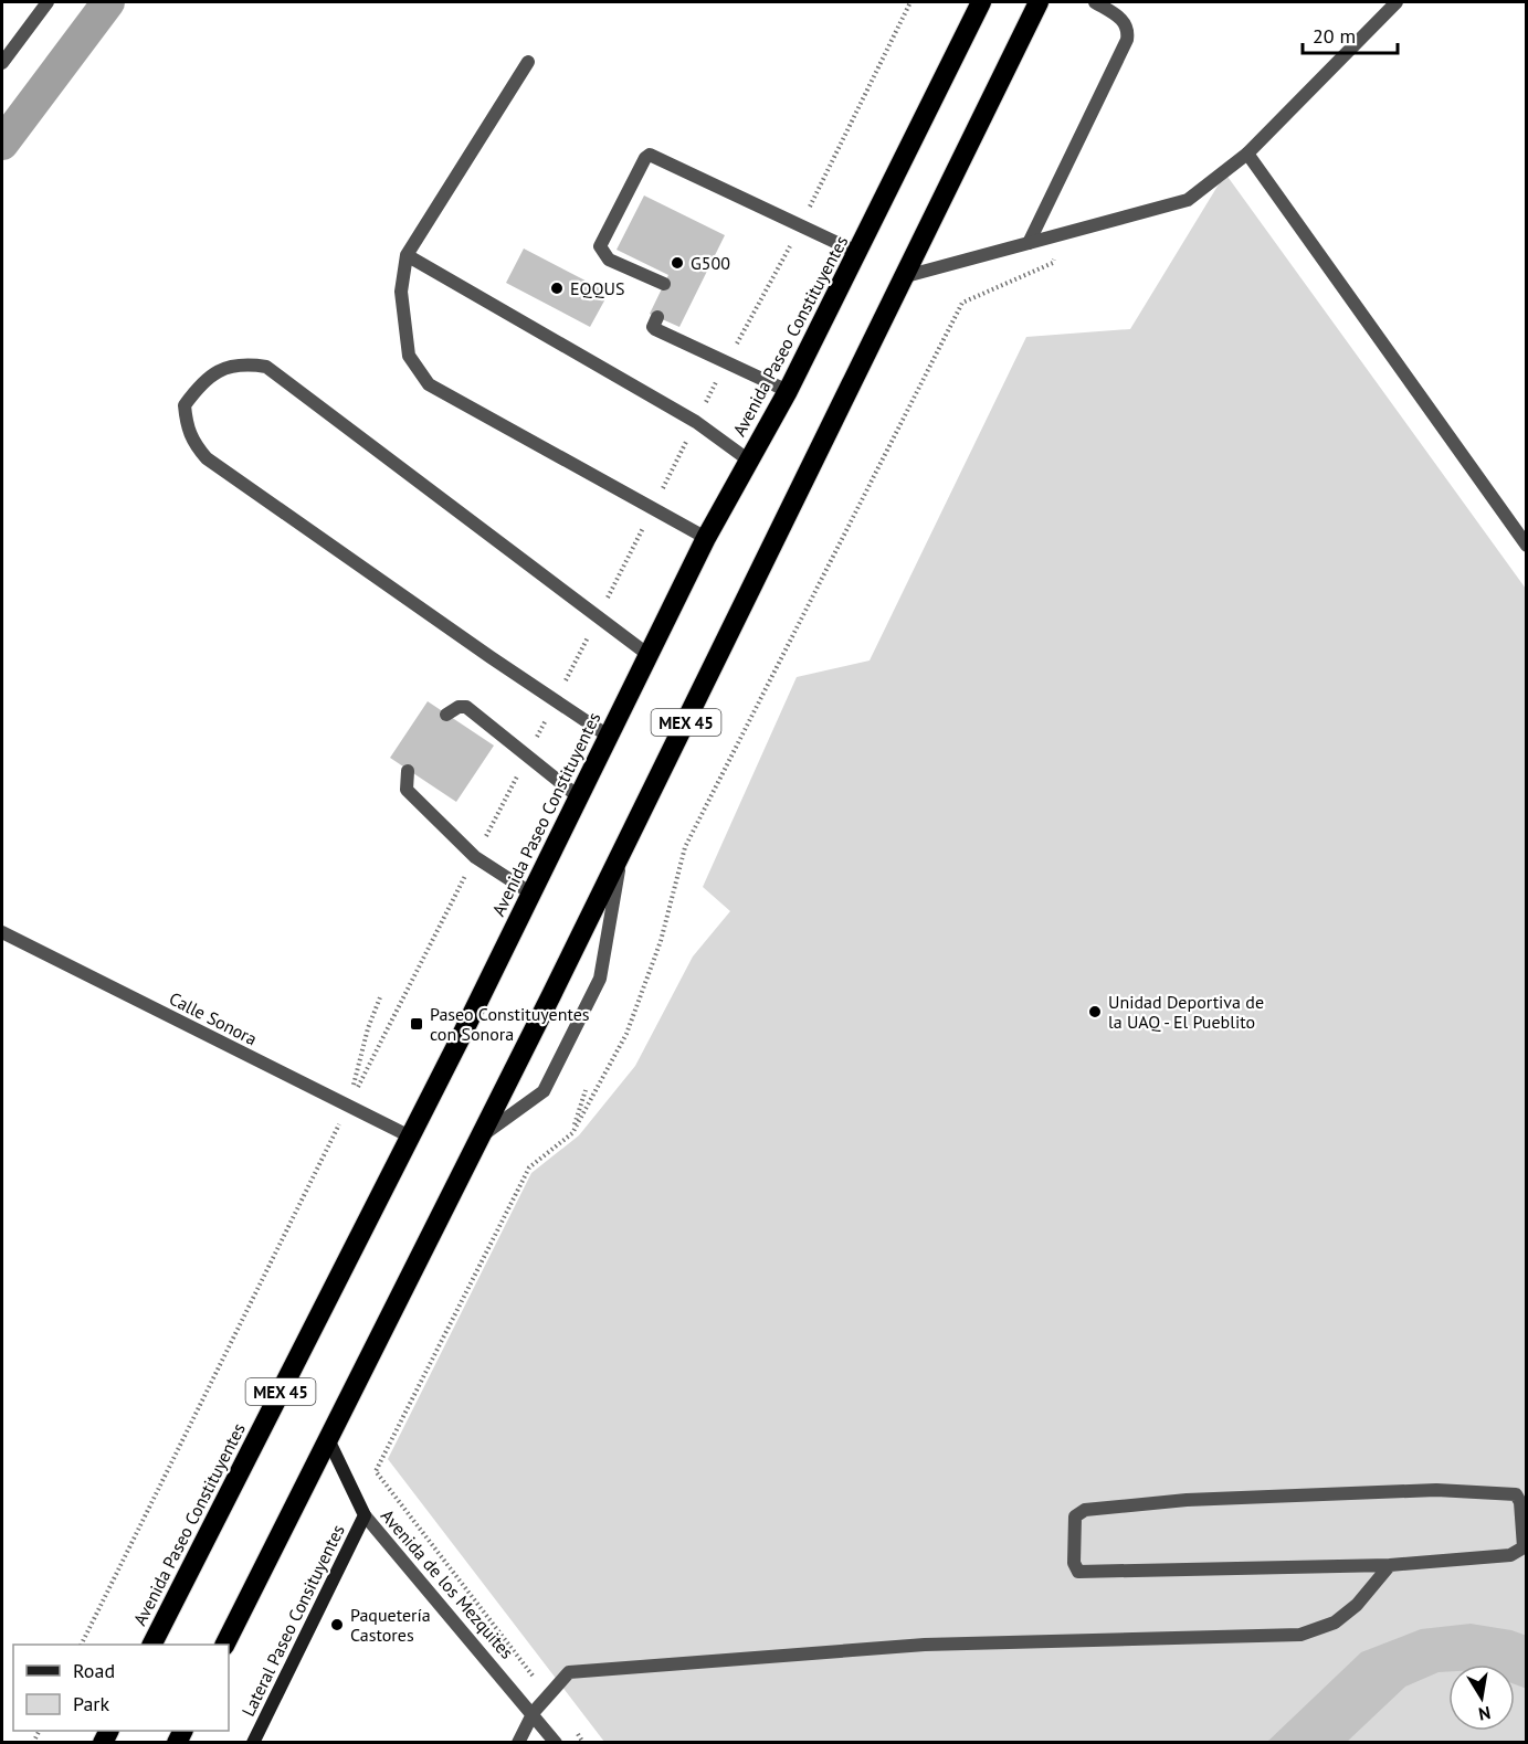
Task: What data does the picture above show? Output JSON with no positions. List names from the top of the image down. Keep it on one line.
{"streets":{"highway":["Avenida Paseo Constituyentes","MEX 45"],"street":["Calle Sonora","Avenida de los Mezquites","Lateral Paseo Consituyentes"]},"crossings":[["Avenida Paseo Constituyentes","Calle Sonora"],["MEX 45","Avenida de los Mezquites"],["Avenida de los Mezquites","Lateral Paseo Consituyentes"]],"places":{"other":["G500","EQQUS","Unidad Deportiva de la UAQ - El Pueblito","Paquetería Castores"],"transit":["Paseo Constituyentes con Sonora"]},"legend":["Road","Park"],"scale_bar":"20 m","north":"bottom"}
